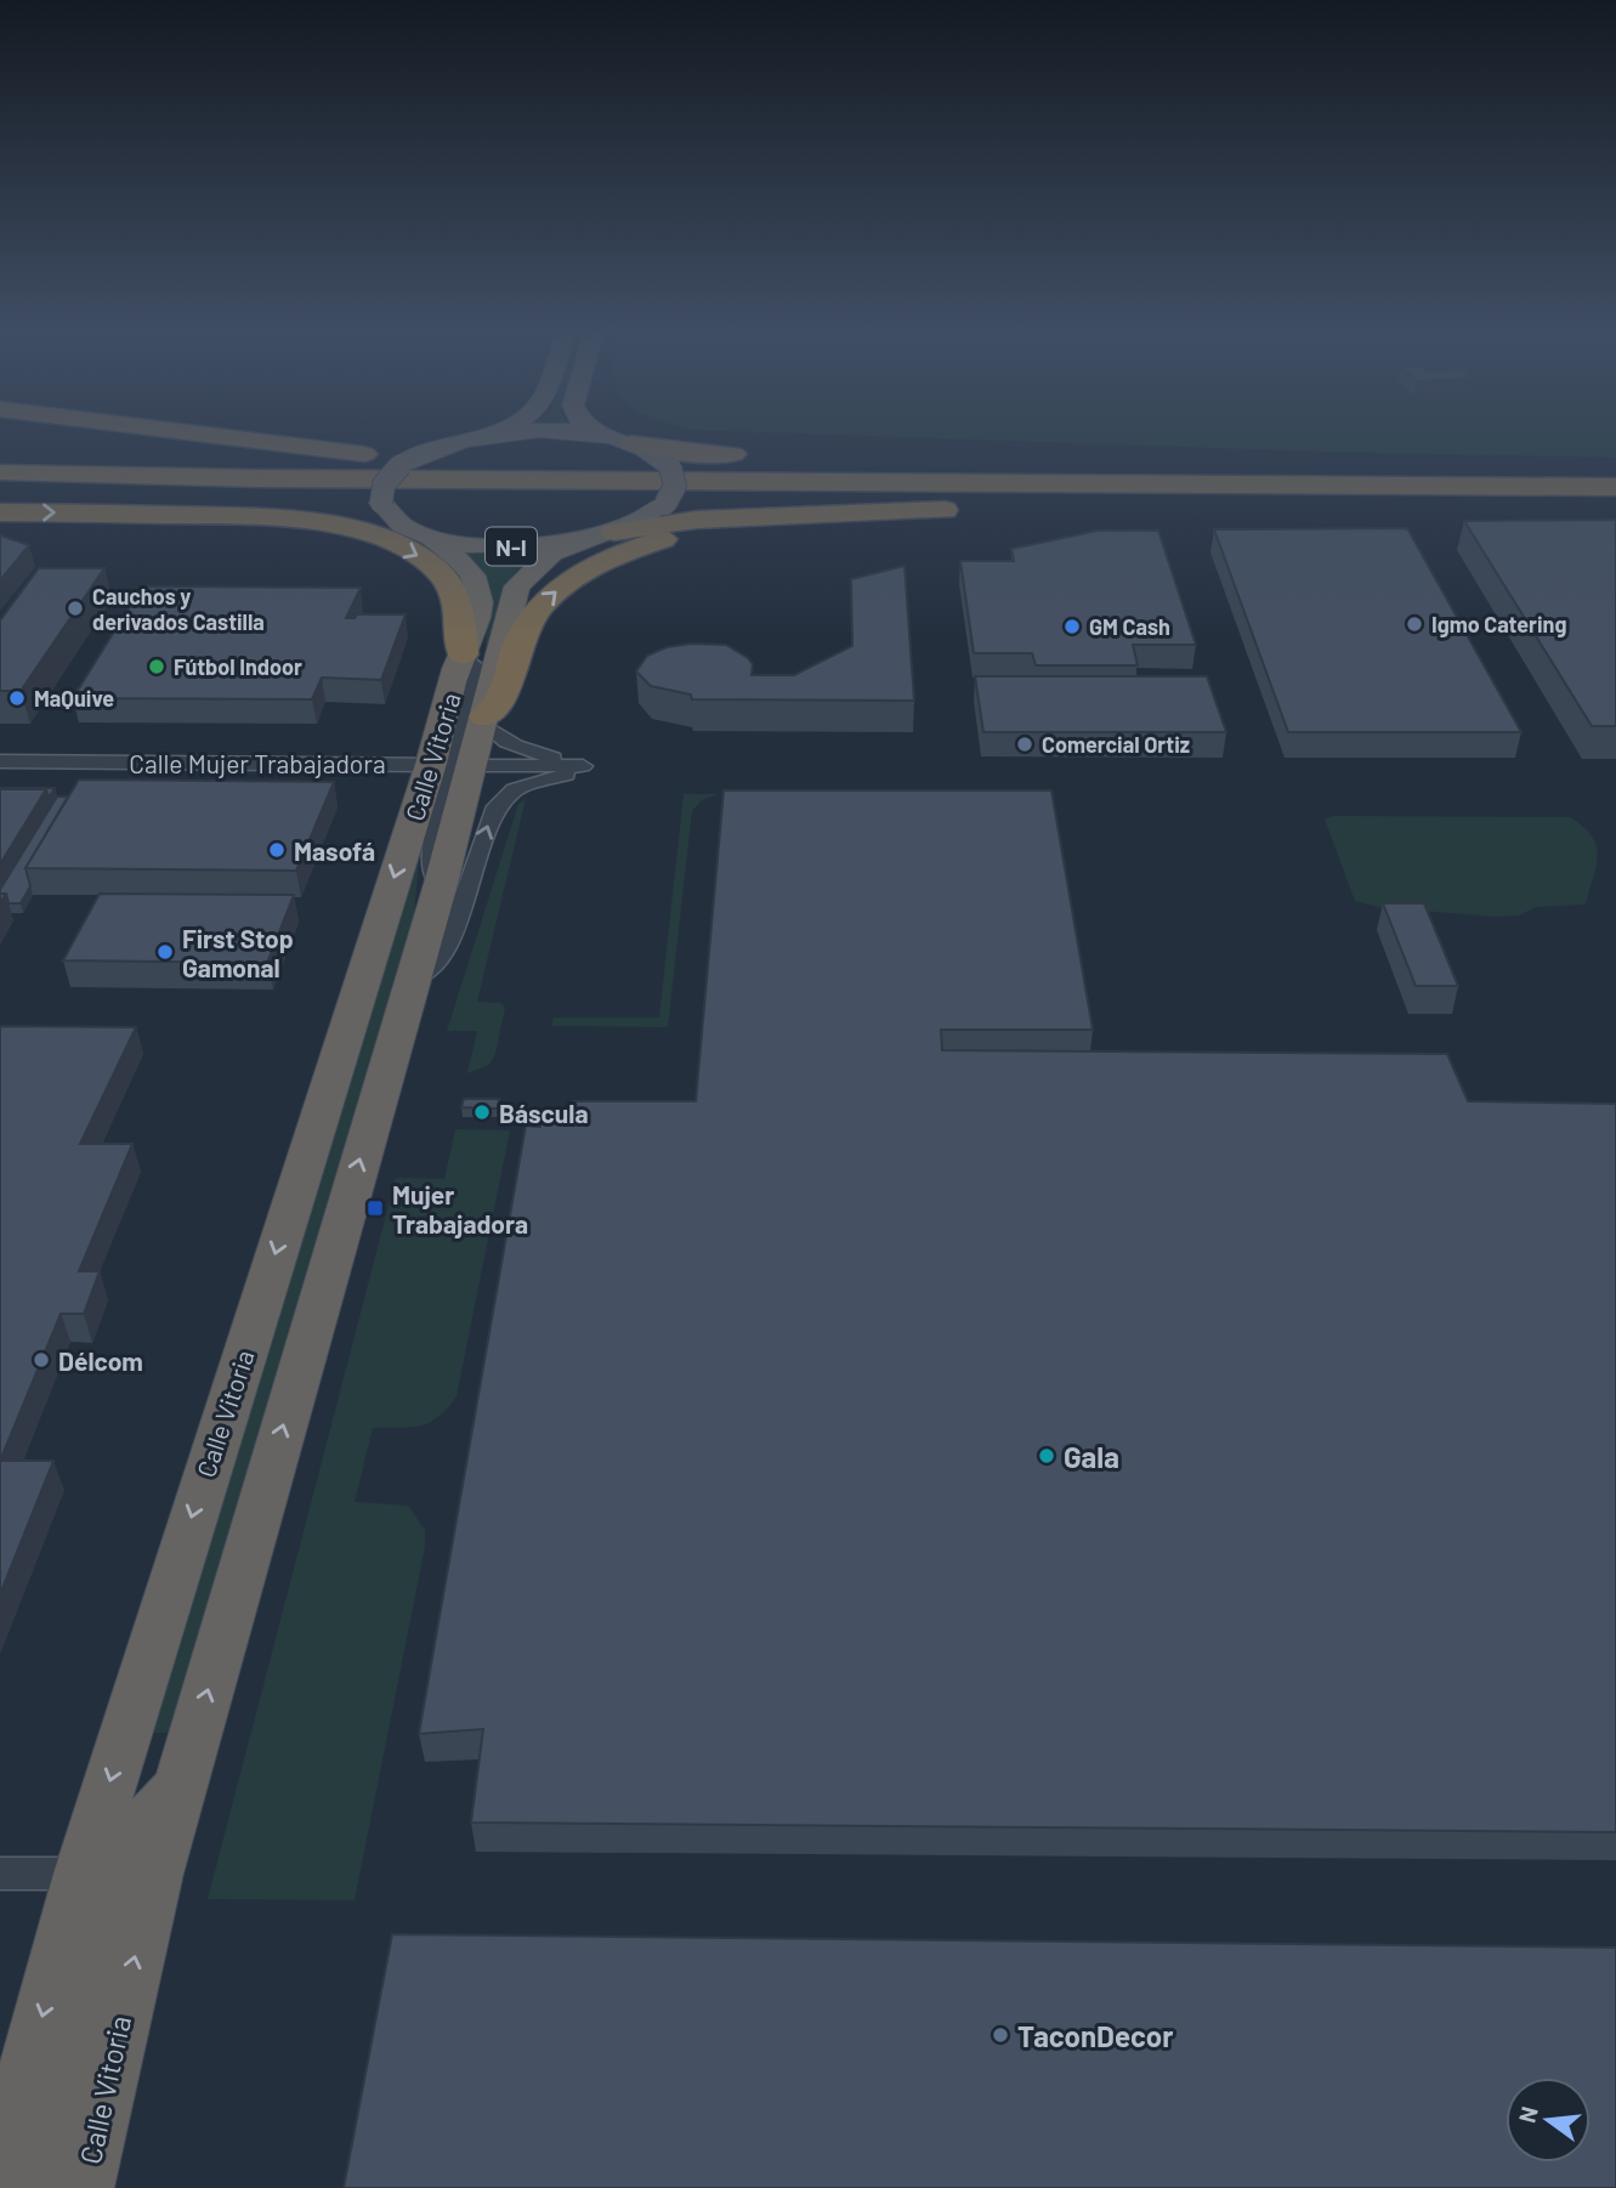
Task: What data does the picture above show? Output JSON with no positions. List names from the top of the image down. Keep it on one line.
{"streets":{"highway":["N-I","Calle Vitoria"],"street":["Calle Mujer Trabajadora"]},"crossings":[["N-I","Calle Vitoria"],["Calle Vitoria","Calle Mujer Trabajadora"]],"places":{"other":["Cauchos y derivados Castilla","Igmo Catering","GM Cash","Fútbol Indoor","MaQuive","Comercial Ortiz","Masofá","First Stop Gamonal","Báscula","Délcom","Gala","TaconDecor"],"transit":["Mujer Trabajadora"]},"north":"left"}
